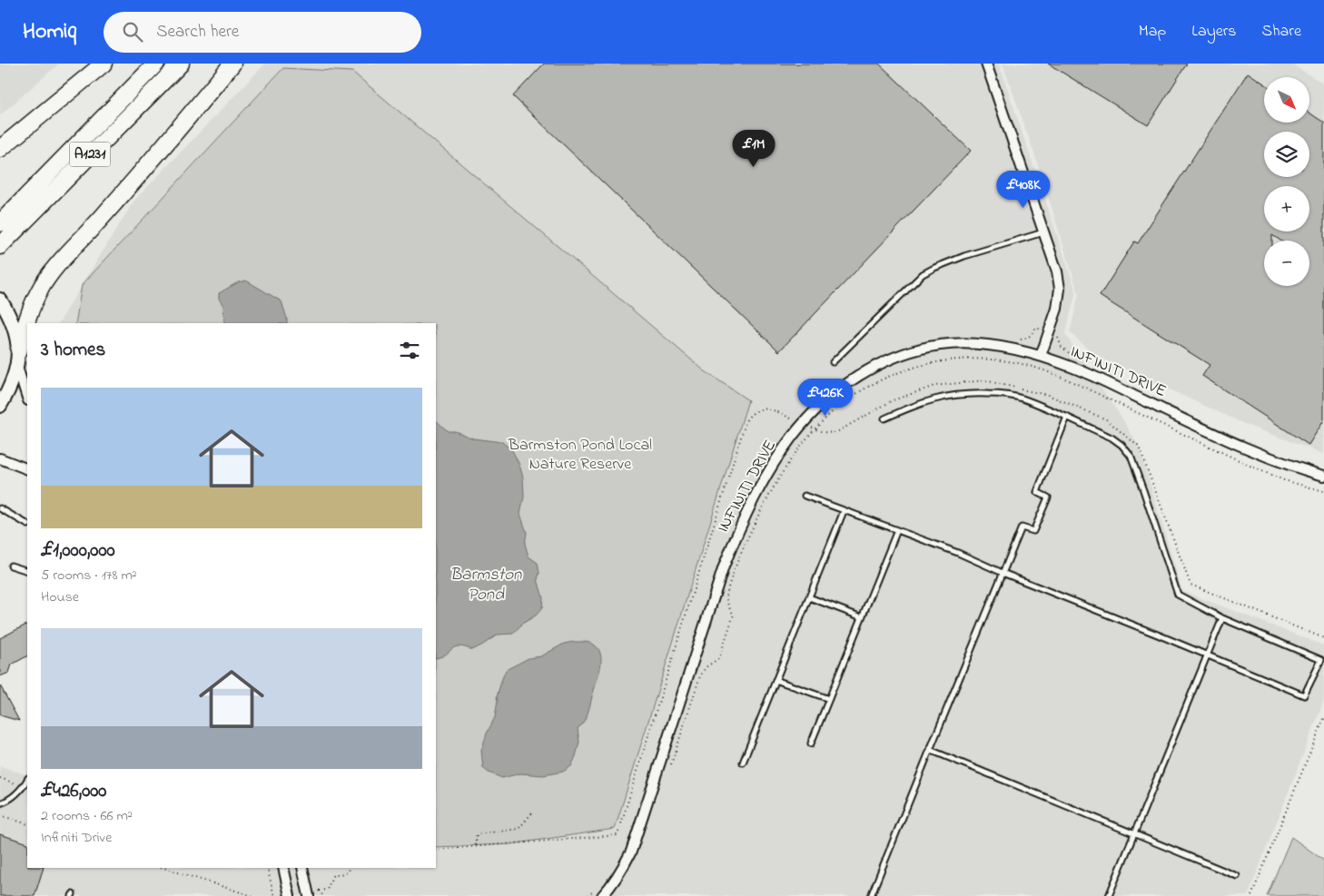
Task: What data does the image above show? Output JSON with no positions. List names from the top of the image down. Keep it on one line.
{"streets":{"highway":["A1231"],"street":["INFINITI DRIVE"]},"water":["Barmston Pond"],"parks":["Barmston Pond Local Nature Reserve"],"north":"bottom right","page":{"header":"Homiq","search":"Search here","nav":["Map","Layers","Share"],"map_buttons":["+","−"],"price":["£1M","£408K","£426K"],"heading":"3 homes","list":[{"name":"£1,000,000","note":"5 rooms · 178 m² · House"},{"name":"£426,000","note":"2 rooms · 66 m² · Infiniti Drive"}]}}
